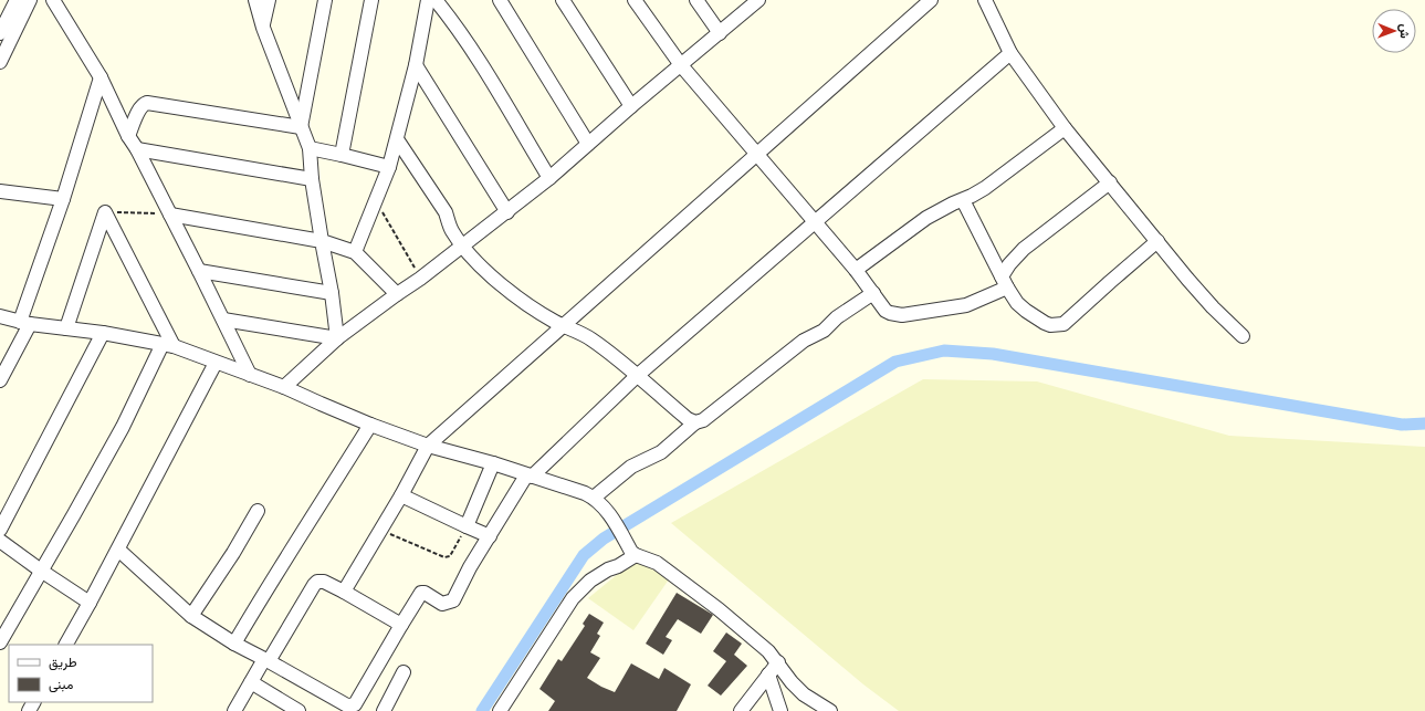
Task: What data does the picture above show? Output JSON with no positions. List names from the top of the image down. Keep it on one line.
{"legend":["طريق","مبنى"],"north":"right"}
